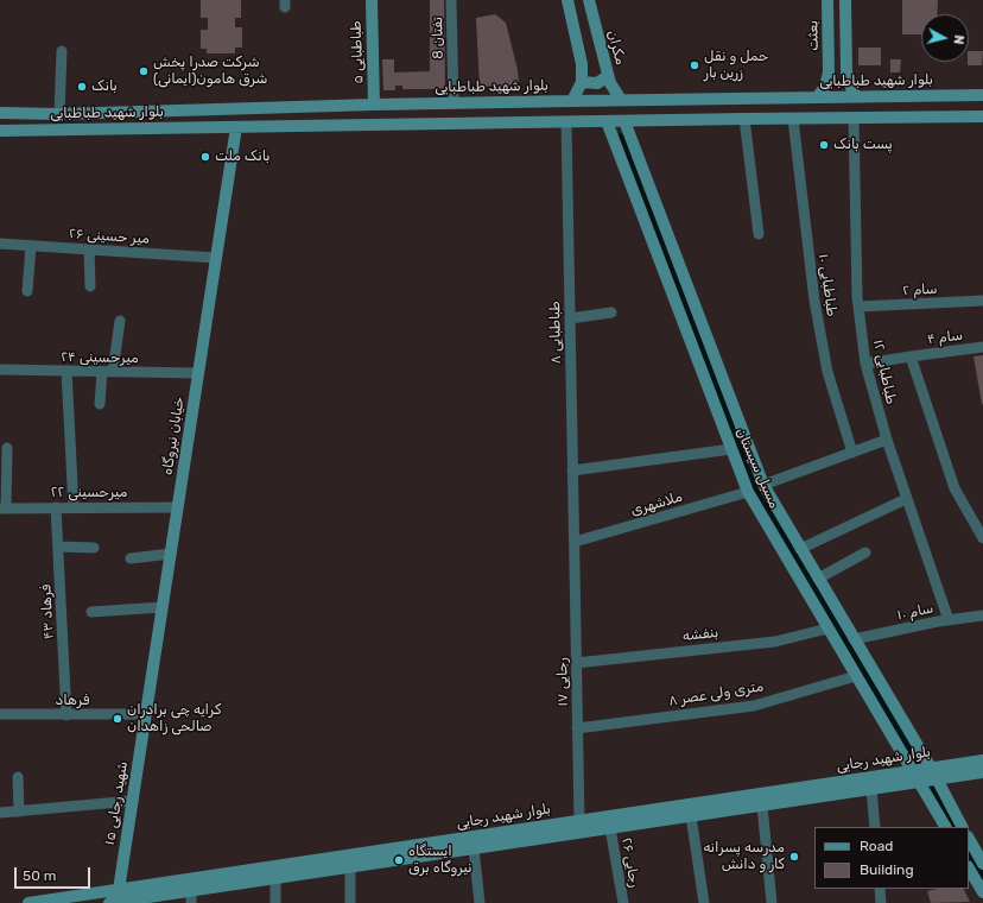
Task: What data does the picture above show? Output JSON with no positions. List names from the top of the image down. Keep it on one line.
{"streets":{"main road":["بعثت","مکران","طباطبایی ۵","بلوار شهید طباطبایی","خیابان نیروگاه","مسیل سیستان","بلوار شهید رجایی","شهید رجایی ۱۵"],"street":["تفتان 8","میر حسینی ۲۶","طباطبایی ۱۰","سام ۲","طباطبایی ۸","سام ۴","میرحسینی ۲۴","طباطبایی ۱۲","میرحسینی ۲۲","ملاشهری","فرهاد ۴۳","سام ۱۰","بنفشه","رجایی ۱۷","۸ متری ولی عصر","فرهاد","رجایی ۲۶"]},"crossings":[["بعثت","بلوار شهید طباطبایی"],["تفتان 8","بلوار شهید طباطبایی"],["مکران","بلوار شهید طباطبایی"],["طباطبایی ۵","بلوار شهید طباطبایی"],["بلوار شهید طباطبایی","طباطبایی ۱۰"],["بلوار شهید طباطبایی","طباطبایی ۸"],["بلوار شهید طباطبایی","طباطبایی ۱۲"],["بلوار شهید طباطبایی","خیابان نیروگاه"],["بلوار شهید طباطبایی","مسیل سیستان"],["میر حسینی ۲۶","خیابان نیروگاه"],["سام ۲","طباطبایی ۱۲"],["طباطبایی ۸","ملاشهری"],["طباطبایی ۸","رجایی ۱۷"],["سام ۴","طباطبایی ۱۲"],["میرحسینی ۲۴","خیابان نیروگاه"],["طباطبایی ۱۲","سام ۱۰"],["خیابان نیروگاه","میرحسینی ۲۲"],["خیابان نیروگاه","فرهاد"],["خیابان نیروگاه","شهید رجایی ۱۵"],["مسیل سیستان","ملاشهری"],["مسیل سیستان","سام ۱۰"],["مسیل سیستان","بنفشه"],["مسیل سیستان","۸ متری ولی عصر"],["مسیل سیستان","بلوار شهید رجایی"],["میرحسینی ۲۲","فرهاد ۴۳"],["ملاشهری","رجایی ۱۷"],["فرهاد ۴۳","فرهاد"],["بنفشه","رجایی ۱۷"],["رجایی ۱۷","۸ متری ولی عصر"],["رجایی ۱۷","بلوار شهید رجایی"],["بلوار شهید رجایی","شهید رجایی ۱۵"],["بلوار شهید رجایی","رجایی ۲۶"]],"places":["حمل و نقل زرین بار","شرکت صدرا پخش شرق هامون(ایمانی)","بانک","پست بانک","بانک ملت","کرایه چی برادران صالحی زاهدان","مدرسه پسرانه کار و دانش","ایستگاه نیروگاه برق"],"legend":["Road","Building"],"scale_bar":"50 m","north":"right"}
